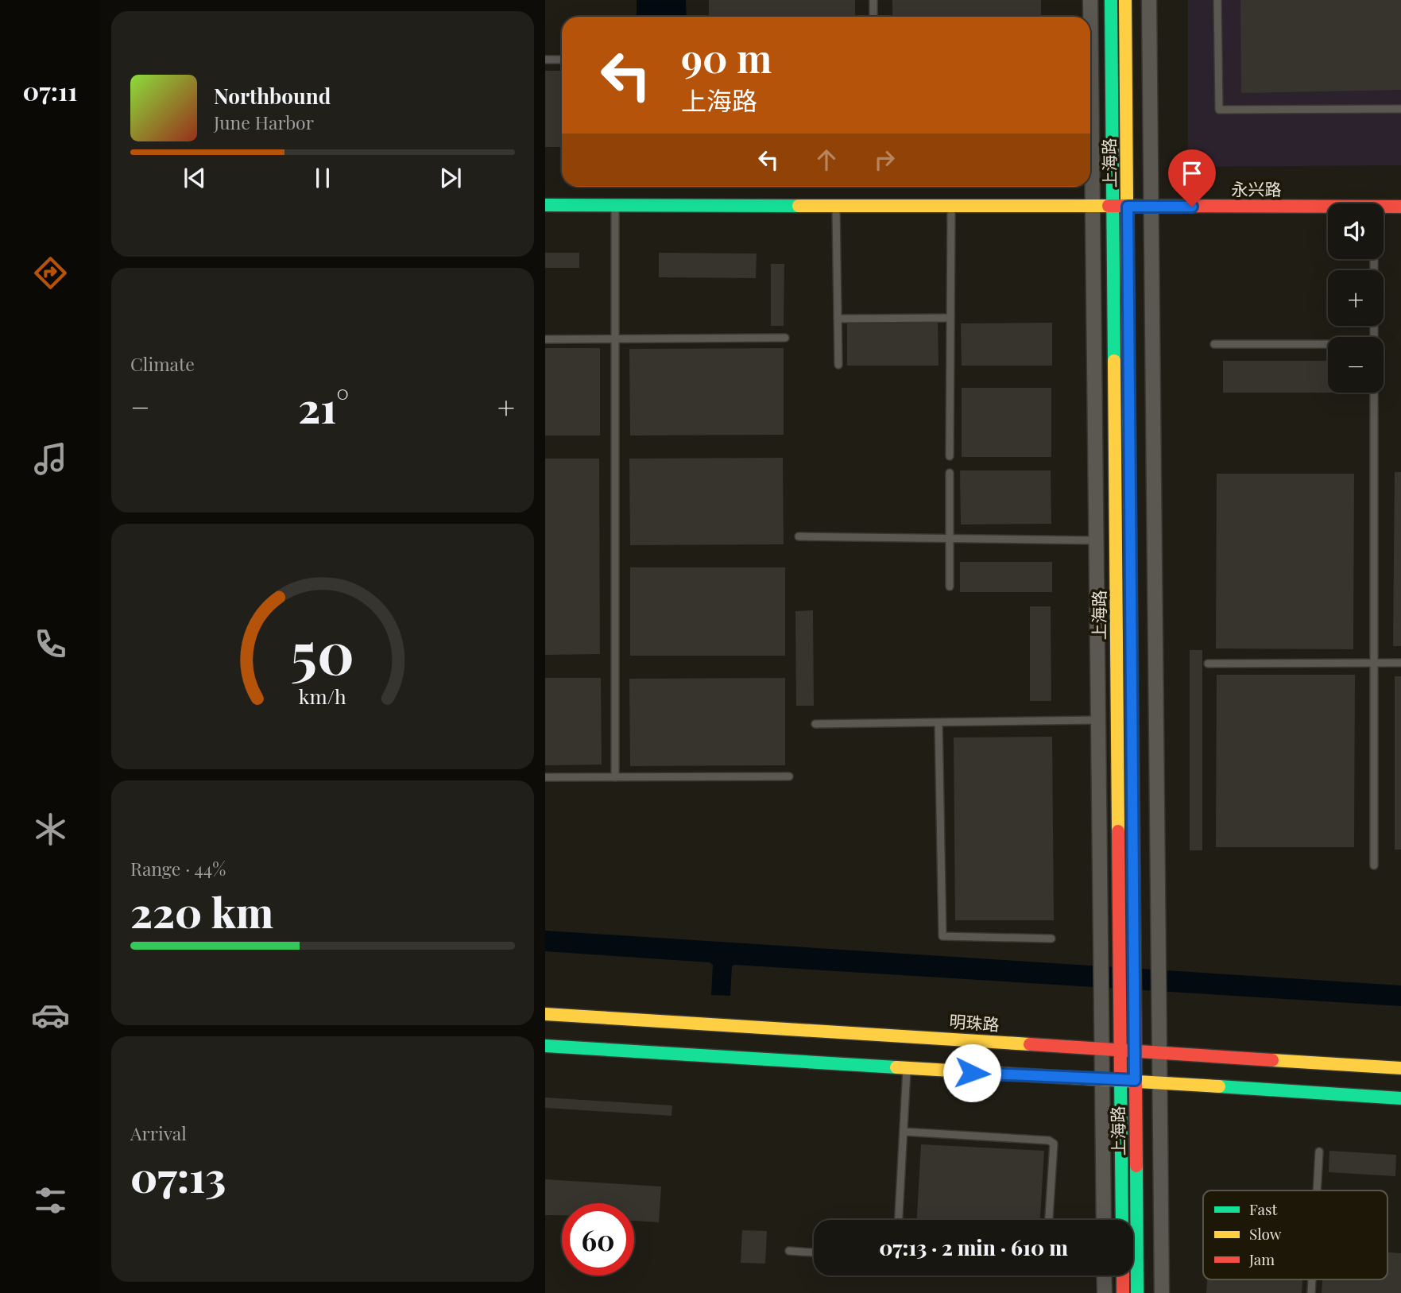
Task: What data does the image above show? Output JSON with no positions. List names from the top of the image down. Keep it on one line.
{"streets":{"main road":["上海路","永兴路","明珠路"]},"crossings":[["上海路","永兴路"],["上海路","明珠路"]],"legend":["Fast","Slow","Jam"],"page":{"tabs":"07:11","turn":["90 m","上海路"],"song":["Northbound","June Harbor"],"map_buttons":["+","−"],"tile":["Climate",["Range · 44%","220 km"],["Arrival","07:13"]],"heat":["−","21°","+"],"limit":"60","trip":"07:13 · 2 min · 610 m","gauge":["50","km/h"]}}
